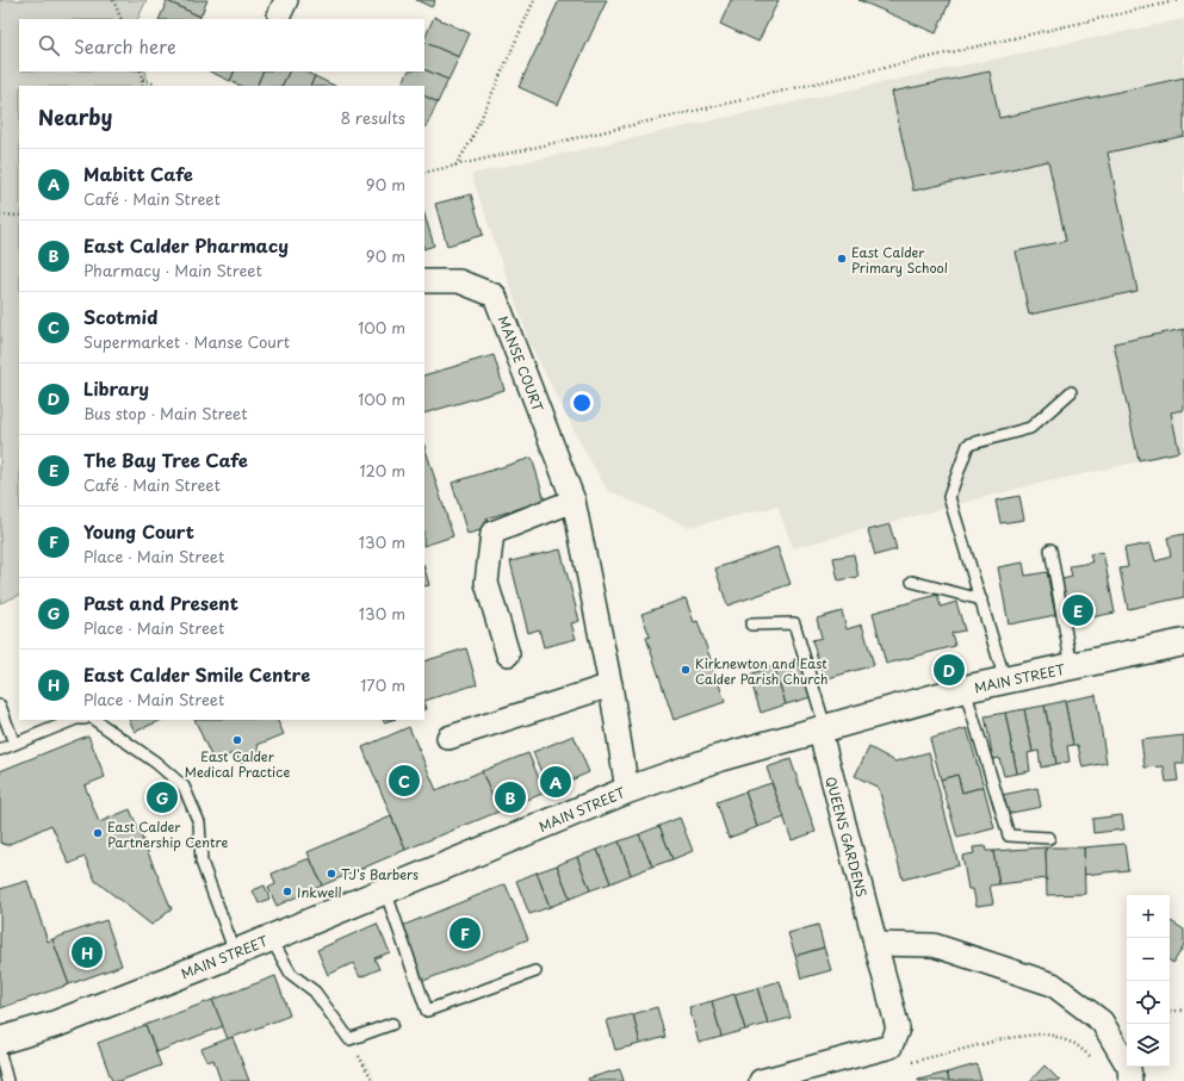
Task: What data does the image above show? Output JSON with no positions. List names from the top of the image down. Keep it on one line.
{"streets":{"main road":["MAIN STREET"],"street":["MANSE COURT","QUEENS GARDENS"]},"crossings":[["MANSE COURT","MAIN STREET"],["MAIN STREET","QUEENS GARDENS"]],"places":["East Calder Primary School","Kirknewton and East Calder Parish Church","East Calder Medical Practice","East Calder Partnership Centre","TJ's Barbers","Inkwell"],"page":{"search":"Search here","heading":["Nearby","8 results"],"list":[{"mark":"A","name":"Mabitt Cafe","note":"Café · Main Street","value":"90 m"},{"mark":"B","name":"East Calder Pharmacy","note":"Pharmacy · Main Street","value":"90 m"},{"mark":"C","name":"Scotmid","note":"Supermarket · Manse Court","value":"100 m"},{"mark":"D","name":"Library","note":"Bus stop · Main Street","value":"100 m"},{"mark":"E","name":"The Bay Tree Cafe","note":"Café · Main Street","value":"120 m"},{"mark":"F","name":"Young Court","note":"Place · Main Street","value":"130 m"},{"mark":"G","name":"Past and Present","note":"Place · Main Street","value":"130 m"},{"mark":"H","name":"East Calder Smile Centre","note":"Place · Main Street","value":"170 m"}],"pins":["E","D","C","A","B","G","F","H"],"map_buttons":["+","−"]}}
